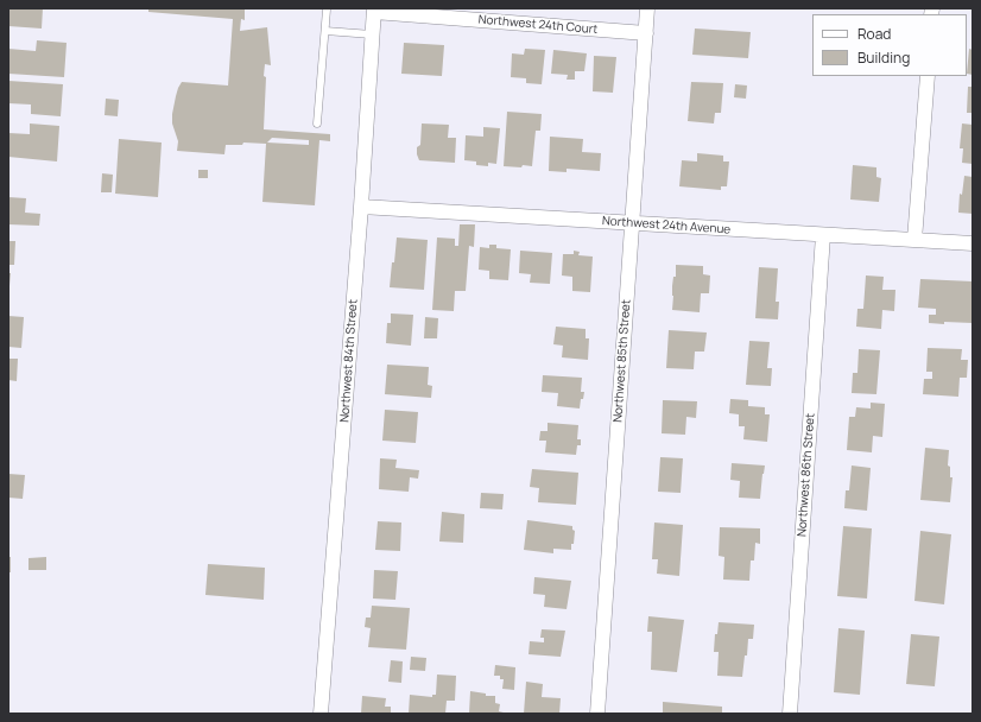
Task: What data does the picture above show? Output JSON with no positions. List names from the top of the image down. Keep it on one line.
{"streets":{"street":["Northwest 24th Court","Northwest 24th Avenue","Northwest 84th Street","Northwest 85th Street","Northwest 86th Street"]},"crossings":[["Northwest 24th Court","Northwest 84th Street"],["Northwest 24th Court","Northwest 85th Street"],["Northwest 24th Avenue","Northwest 84th Street"],["Northwest 24th Avenue","Northwest 85th Street"],["Northwest 24th Avenue","Northwest 86th Street"]],"legend":["Road","Building"]}
